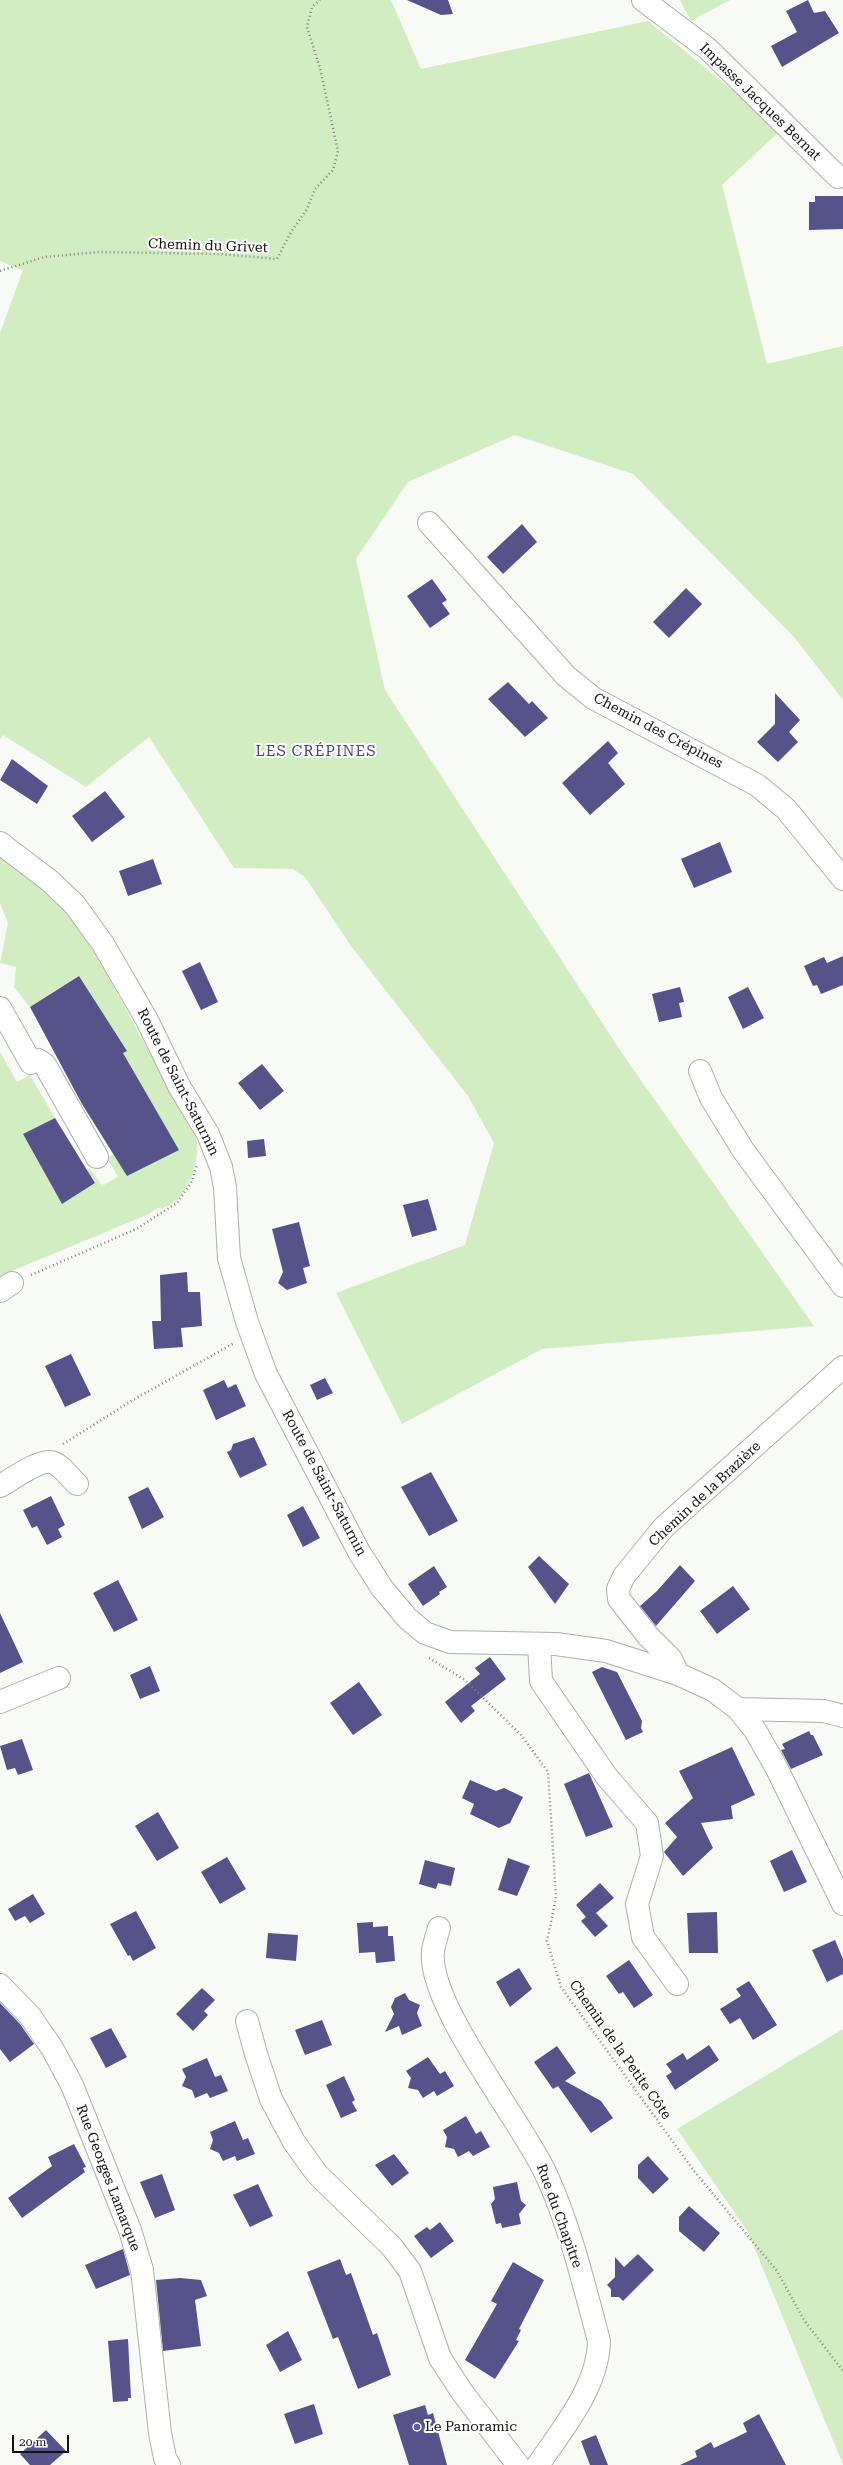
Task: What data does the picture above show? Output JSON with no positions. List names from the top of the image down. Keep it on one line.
{"streets":{"street":["Impasse Jacques Bernat","Chemin des Crépines","Route de Saint-Saturnin","Chemin de la Brazière","Rue Georges Lamarque","Rue du Chapitre"],"path":["Chemin du Grivet","Chemin de la Petite Côte"]},"crossings":[["Route de Saint-Saturnin","Chemin de la Brazière"]],"districts":["LES CRÉPINES"],"places":["Le Panoramic"],"scale_bar":"20 m"}
